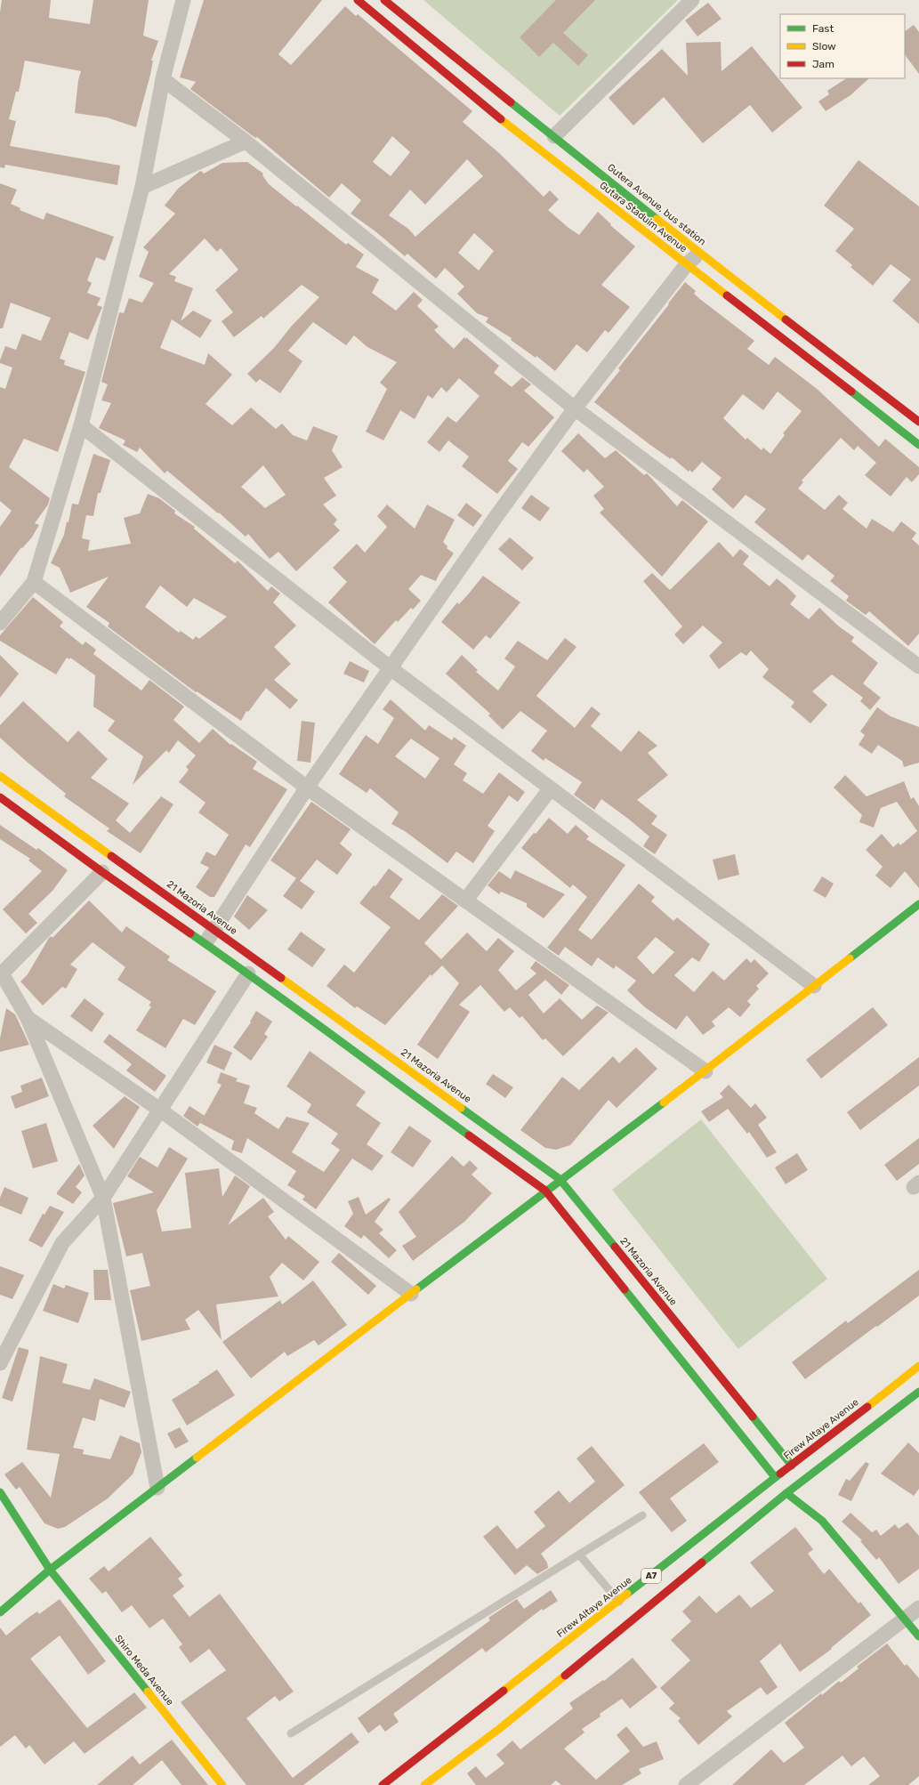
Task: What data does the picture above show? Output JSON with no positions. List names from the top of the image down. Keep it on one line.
{"streets":{"main road":["Gutera Avenue, bus station","Gutara Staduim Avenue","21 Mazoria Avenue","Firew Altaye Avenue","A7","Shiro Meda Avenue"]},"crossings":[["21 Mazoria Avenue","Firew Altaye Avenue"]],"legend":["Fast","Slow","Jam"]}
